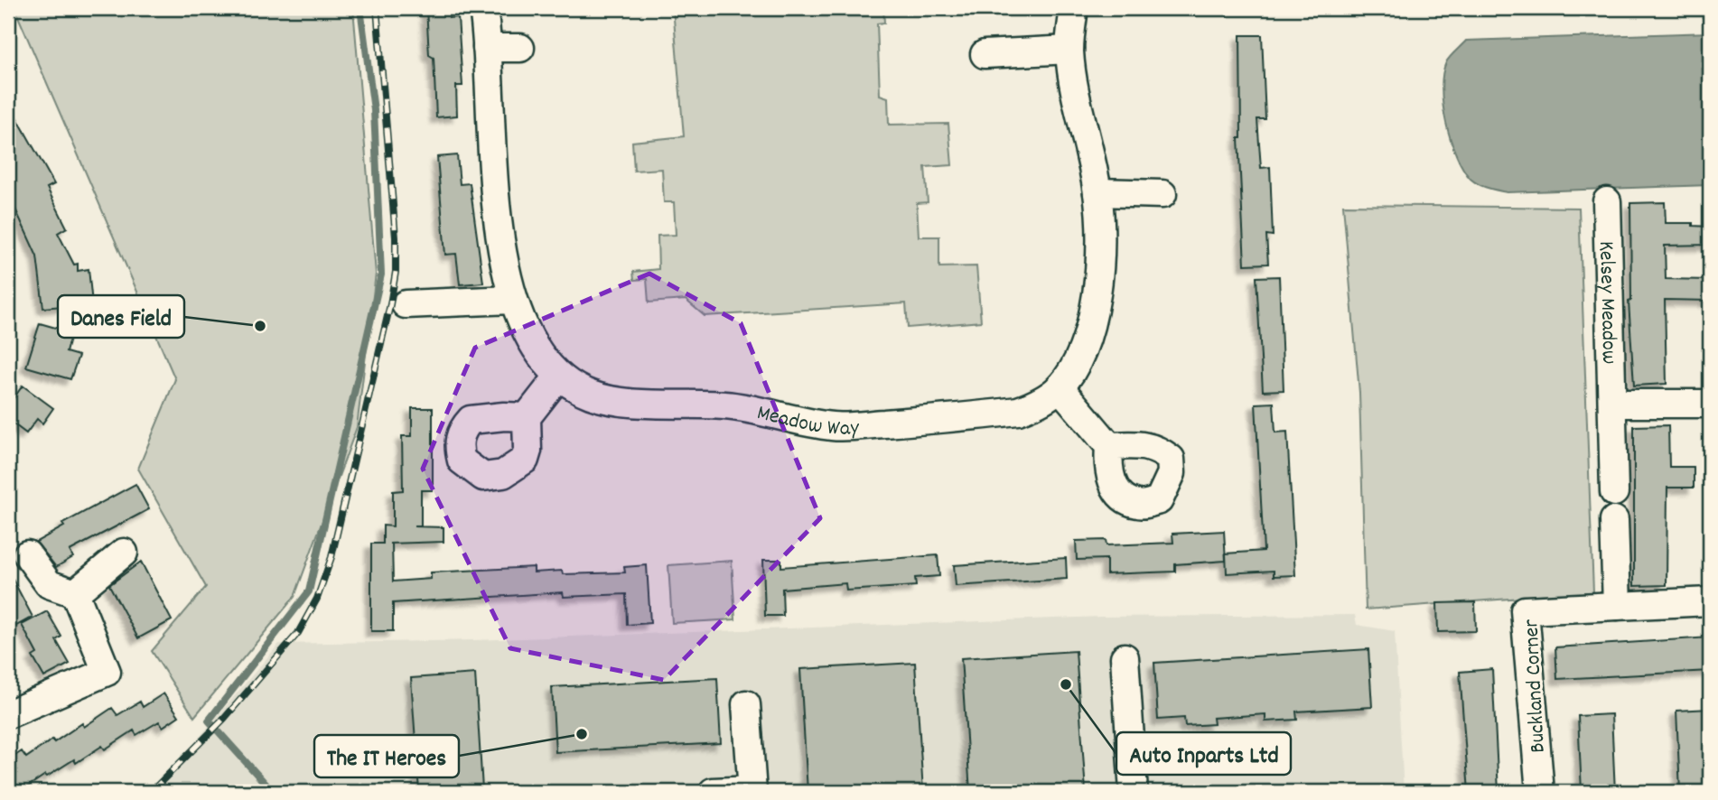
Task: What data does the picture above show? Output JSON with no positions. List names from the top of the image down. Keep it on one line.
{"streets":{"street":["Kelsey Meadow","Meadow Way","Buckland Corner"]},"places":["Danes Field","Auto Inparts Ltd","The IT Heroes"]}
